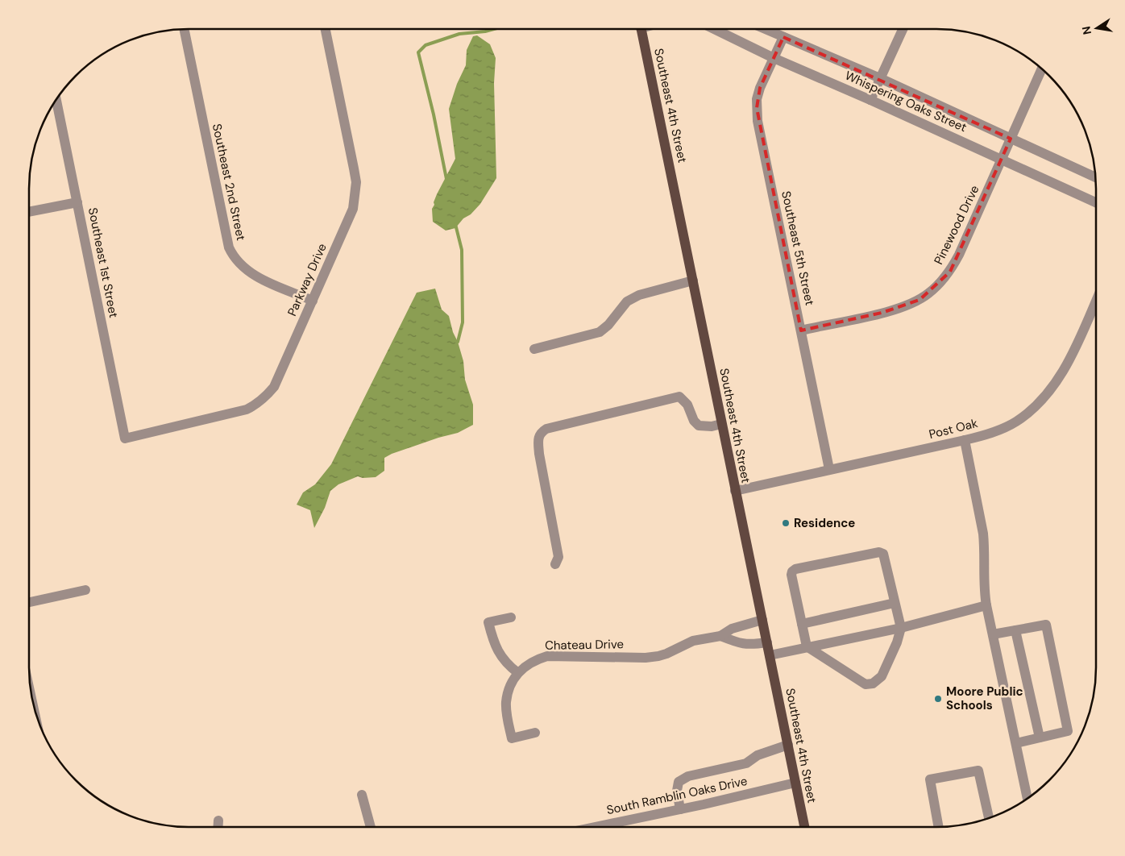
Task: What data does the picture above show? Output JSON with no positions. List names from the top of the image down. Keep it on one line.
{"streets":{"main road":["Southeast 4th Street"],"street":["Whispering Oaks Street","Southeast 2nd Street","Pinewood Drive","Southeast 5th Street","Southeast 1st Street","Parkway Drive","Post Oak","Chateau Drive","South Ramblin Oaks Drive"]},"crossings":[["Whispering Oaks Street","Pinewood Drive"],["Whispering Oaks Street","Southeast 5th Street"],["Southeast 4th Street","Post Oak"],["Southeast 4th Street","Chateau Drive"],["Southeast 4th Street","South Ramblin Oaks Drive"],["Southeast 2nd Street","Parkway Drive"],["Pinewood Drive","Southeast 5th Street"],["Southeast 5th Street","Post Oak"],["Southeast 1st Street","Parkway Drive"]],"places":["Residence","Moore Public Schools"],"north":"left"}
